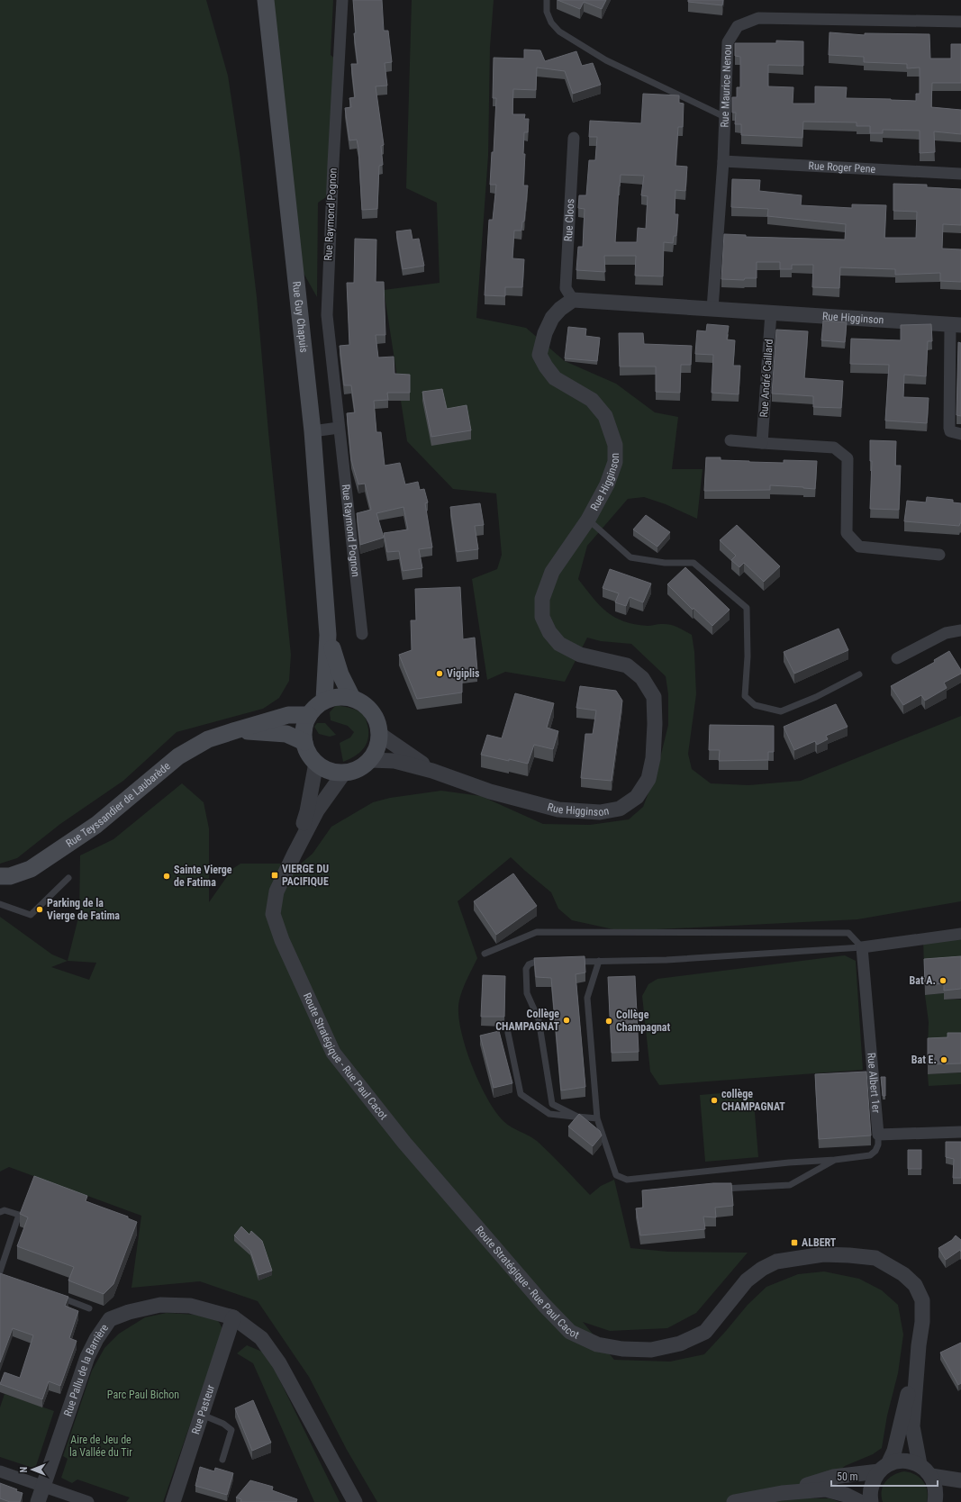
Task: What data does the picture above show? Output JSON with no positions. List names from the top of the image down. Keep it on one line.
{"streets":{"main road":["Rue Guy Chapuis","Rue Teyssandier de Laubarède"],"street":["Rue Maurice Nenou","Rue Roger Pene","Rue Raymond Pognon","Rue Cloos","Rue Higginson","Rue André Caillard","Route Stratégique - Rue Paul Cacot","Rue Albert 1er","Rue Pallu de la Barrière","Rue Pasteur"]},"crossings":[["Rue Maurice Nenou","Rue Roger Pene"],["Rue Maurice Nenou","Rue Higginson"],["Rue Cloos","Rue Higginson"],["Rue Guy Chapuis","Rue Higginson"],["Rue Guy Chapuis","Rue Teyssandier de Laubarède"],["Rue Guy Chapuis","Route Stratégique - Rue Paul Cacot"],["Rue Higginson","Rue André Caillard"],["Rue Higginson","Rue Teyssandier de Laubarède"],["Rue Higginson","Route Stratégique - Rue Paul Cacot"],["Rue Teyssandier de Laubarède","Route Stratégique - Rue Paul Cacot"],["Rue Pallu de la Barrière","Rue Pasteur"]],"parks":["Parc Paul Bichon","Aire de Jeu de la Vallée du Tir"],"places":{"other":["Vigiplis","Sainte Vierge de Fatima","Parking de la Vierge de Fatima","Bat A.","Collège CHAMPAGNAT","Collège Champagnat","Bat E.","collège CHAMPAGNAT"],"transit":["VIERGE DU PACIFIQUE","ALBERT"]},"scale_bar":"50 m","north":"left"}
